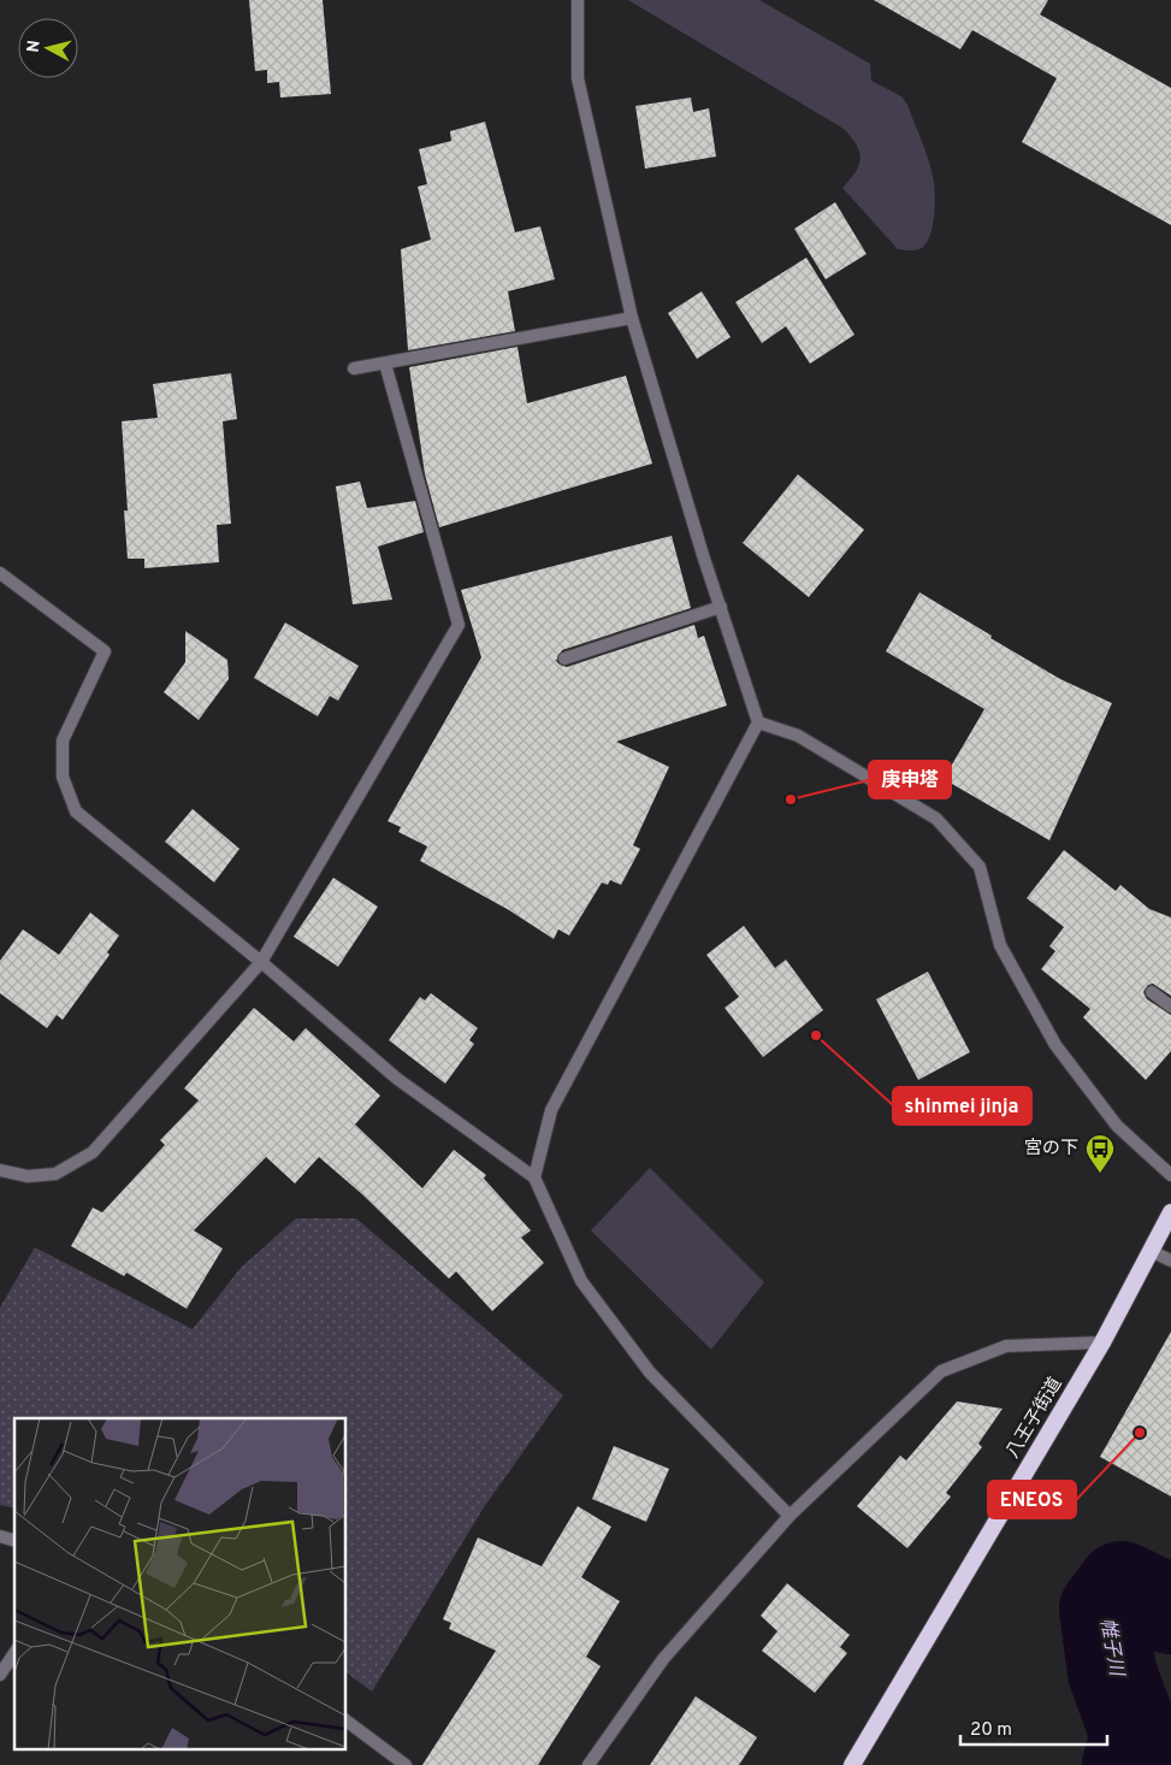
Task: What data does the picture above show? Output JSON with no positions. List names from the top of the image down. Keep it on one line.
{"streets":{"highway":["八王子街道"]},"water":["帷子川"],"places":{"other":["庚申塔","shinmei jinja","ENEOS"],"bus stop":["宮の下"]},"scale_bar":"20 m","north":"left"}
